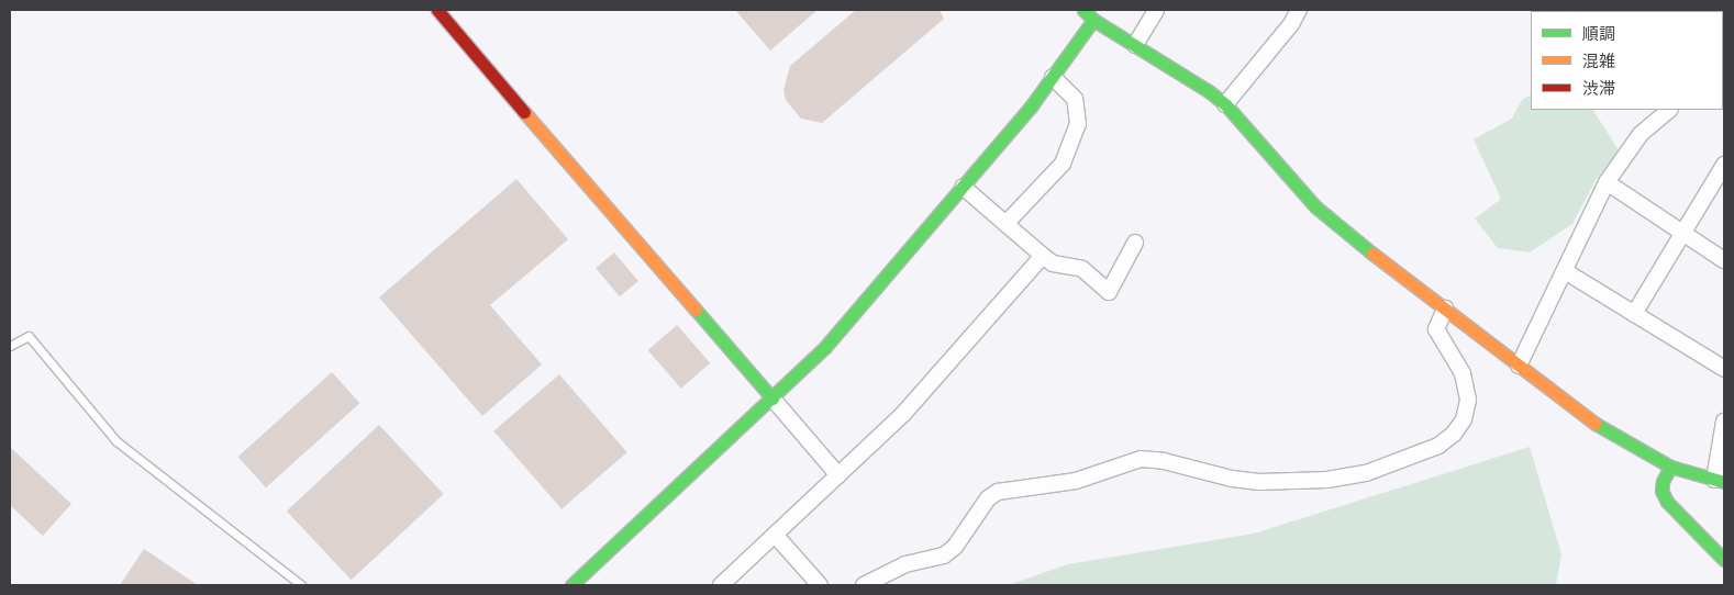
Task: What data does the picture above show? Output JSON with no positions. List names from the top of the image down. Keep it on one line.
{"legend":["順調","混雑","渋滞"]}
